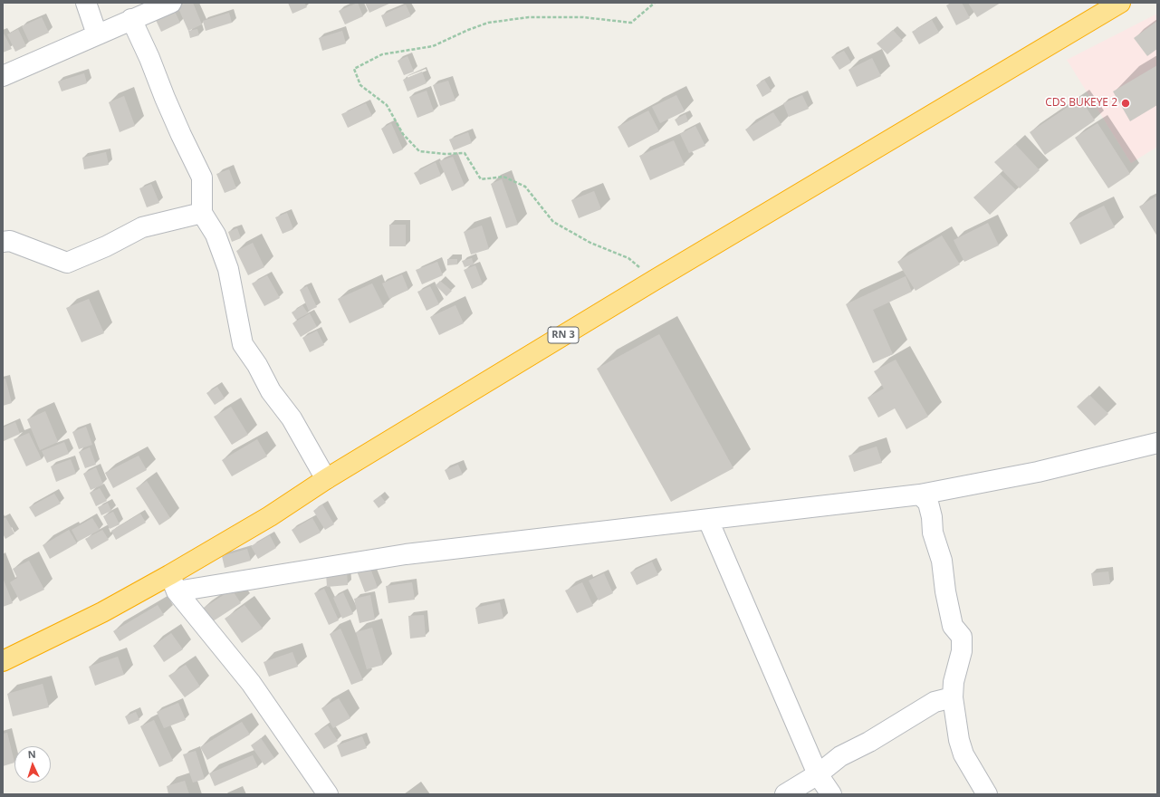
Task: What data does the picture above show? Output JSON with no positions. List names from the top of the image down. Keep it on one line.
{"streets":{"highway":["RN 3"]},"places":["CDS BUKEYE 2"],"north":"top"}
